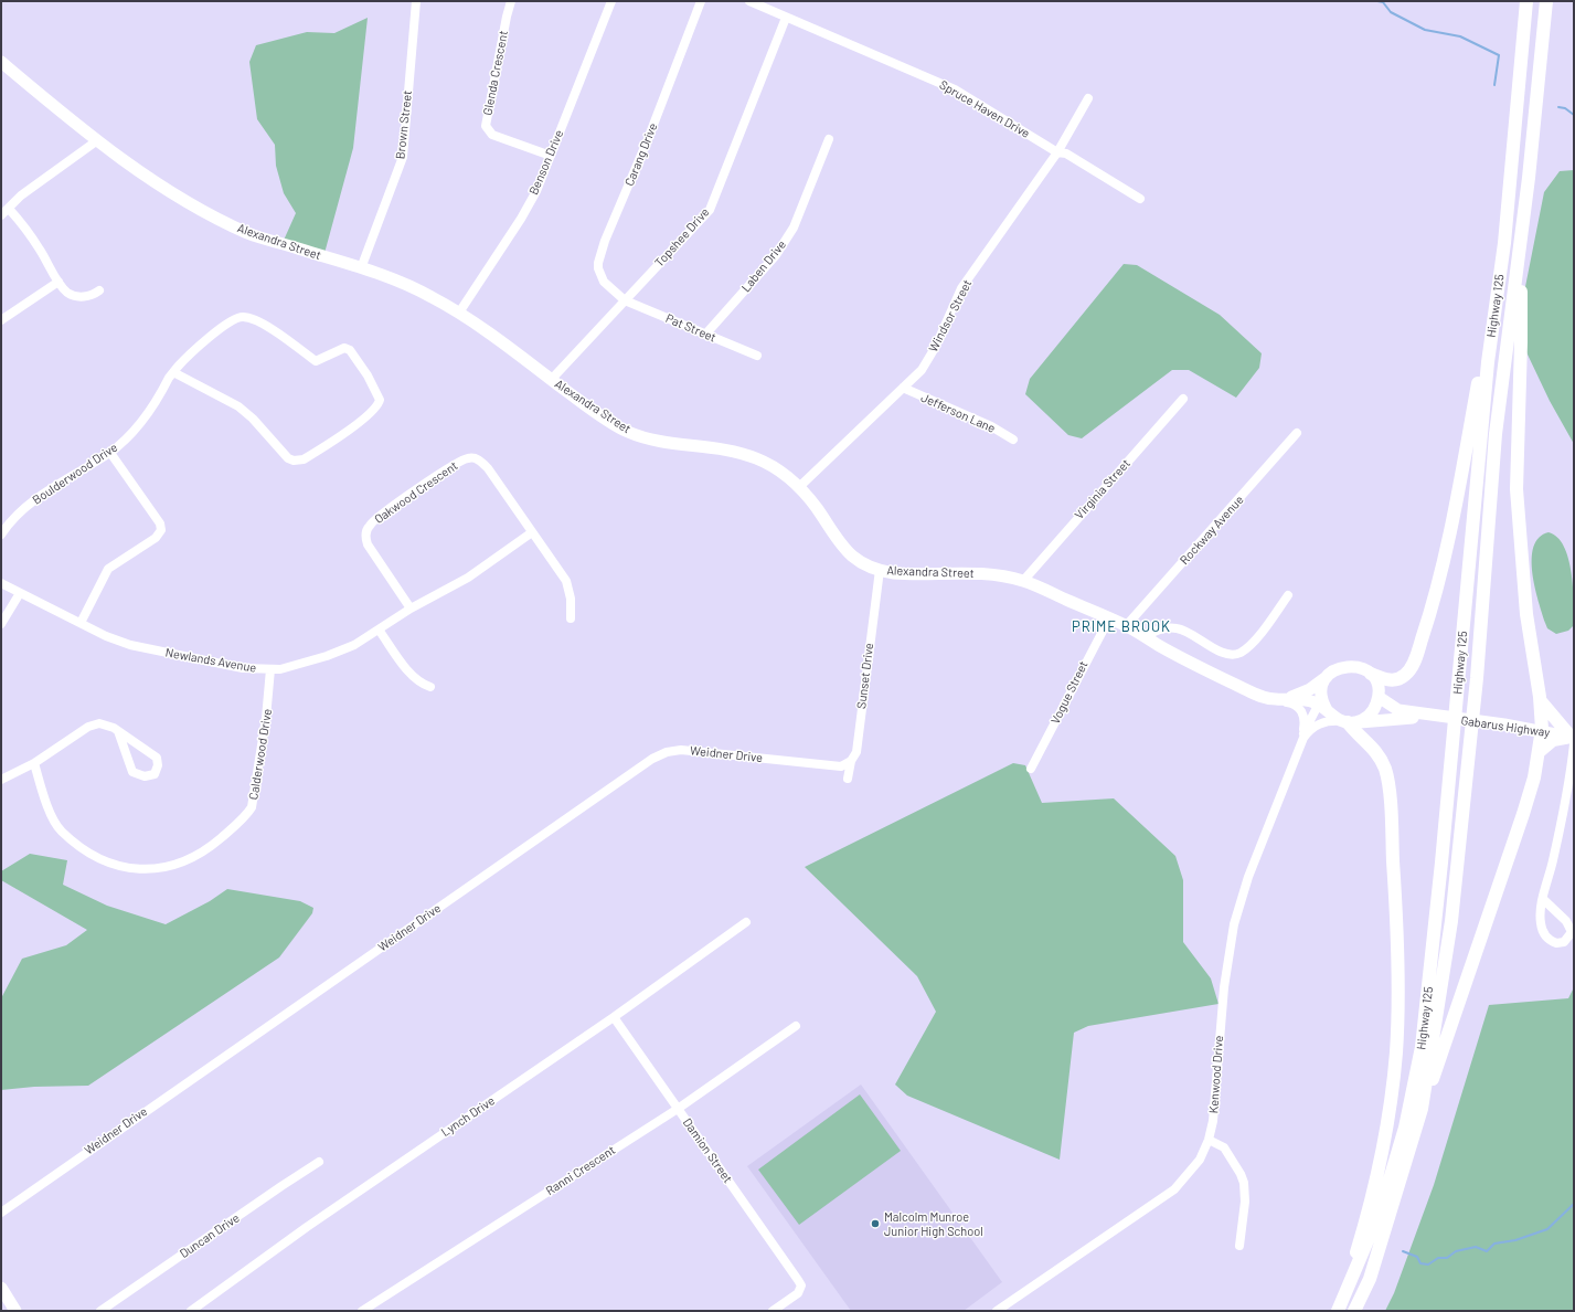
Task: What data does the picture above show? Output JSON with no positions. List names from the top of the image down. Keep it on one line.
{"streets":{"highway":["Highway 125"],"main road":["Alexandra Street","Gabarus Highway"],"street":["Glenda Crescent","Spruce Haven Drive","Brown Street","Carang Drive","Benson Drive","Topshee Drive","Laben Drive","Windsor Street","Pat Street","Jefferson Lane","Boulderwood Drive","Virginia Street","Oakwood Crescent","Rockway Avenue","Newlands Avenue","Sunset Drive","Vogue Street","Calderwood Drive","Weidner Drive","Kenwood Drive","Lynch Drive","Damion Street","Ranni Crescent","Duncan Drive"]},"crossings":[["Glenda Crescent","Benson Drive"],["Spruce Haven Drive","Topshee Drive"],["Spruce Haven Drive","Windsor Street"],["Brown Street","Alexandra Street"],["Carang Drive","Topshee Drive"],["Carang Drive","Pat Street"],["Benson Drive","Alexandra Street"],["Topshee Drive","Alexandra Street"],["Topshee Drive","Pat Street"],["Alexandra Street","Windsor Street"],["Alexandra Street","Virginia Street"],["Alexandra Street","Rockway Avenue"],["Alexandra Street","Sunset Drive"],["Alexandra Street","Vogue Street"],["Alexandra Street","Gabarus Highway"],["Alexandra Street","Kenwood Drive"],["Laben Drive","Pat Street"],["Windsor Street","Jefferson Lane"],["Oakwood Crescent","Newlands Avenue"],["Newlands Avenue","Calderwood Drive"],["Sunset Drive","Weidner Drive"],["Gabarus Highway","Kenwood Drive"],["Lynch Drive","Damion Street"],["Damion Street","Ranni Crescent"]],"districts":["PRIME BROOK"],"places":["Malcolm Munroe Junior High School"]}
